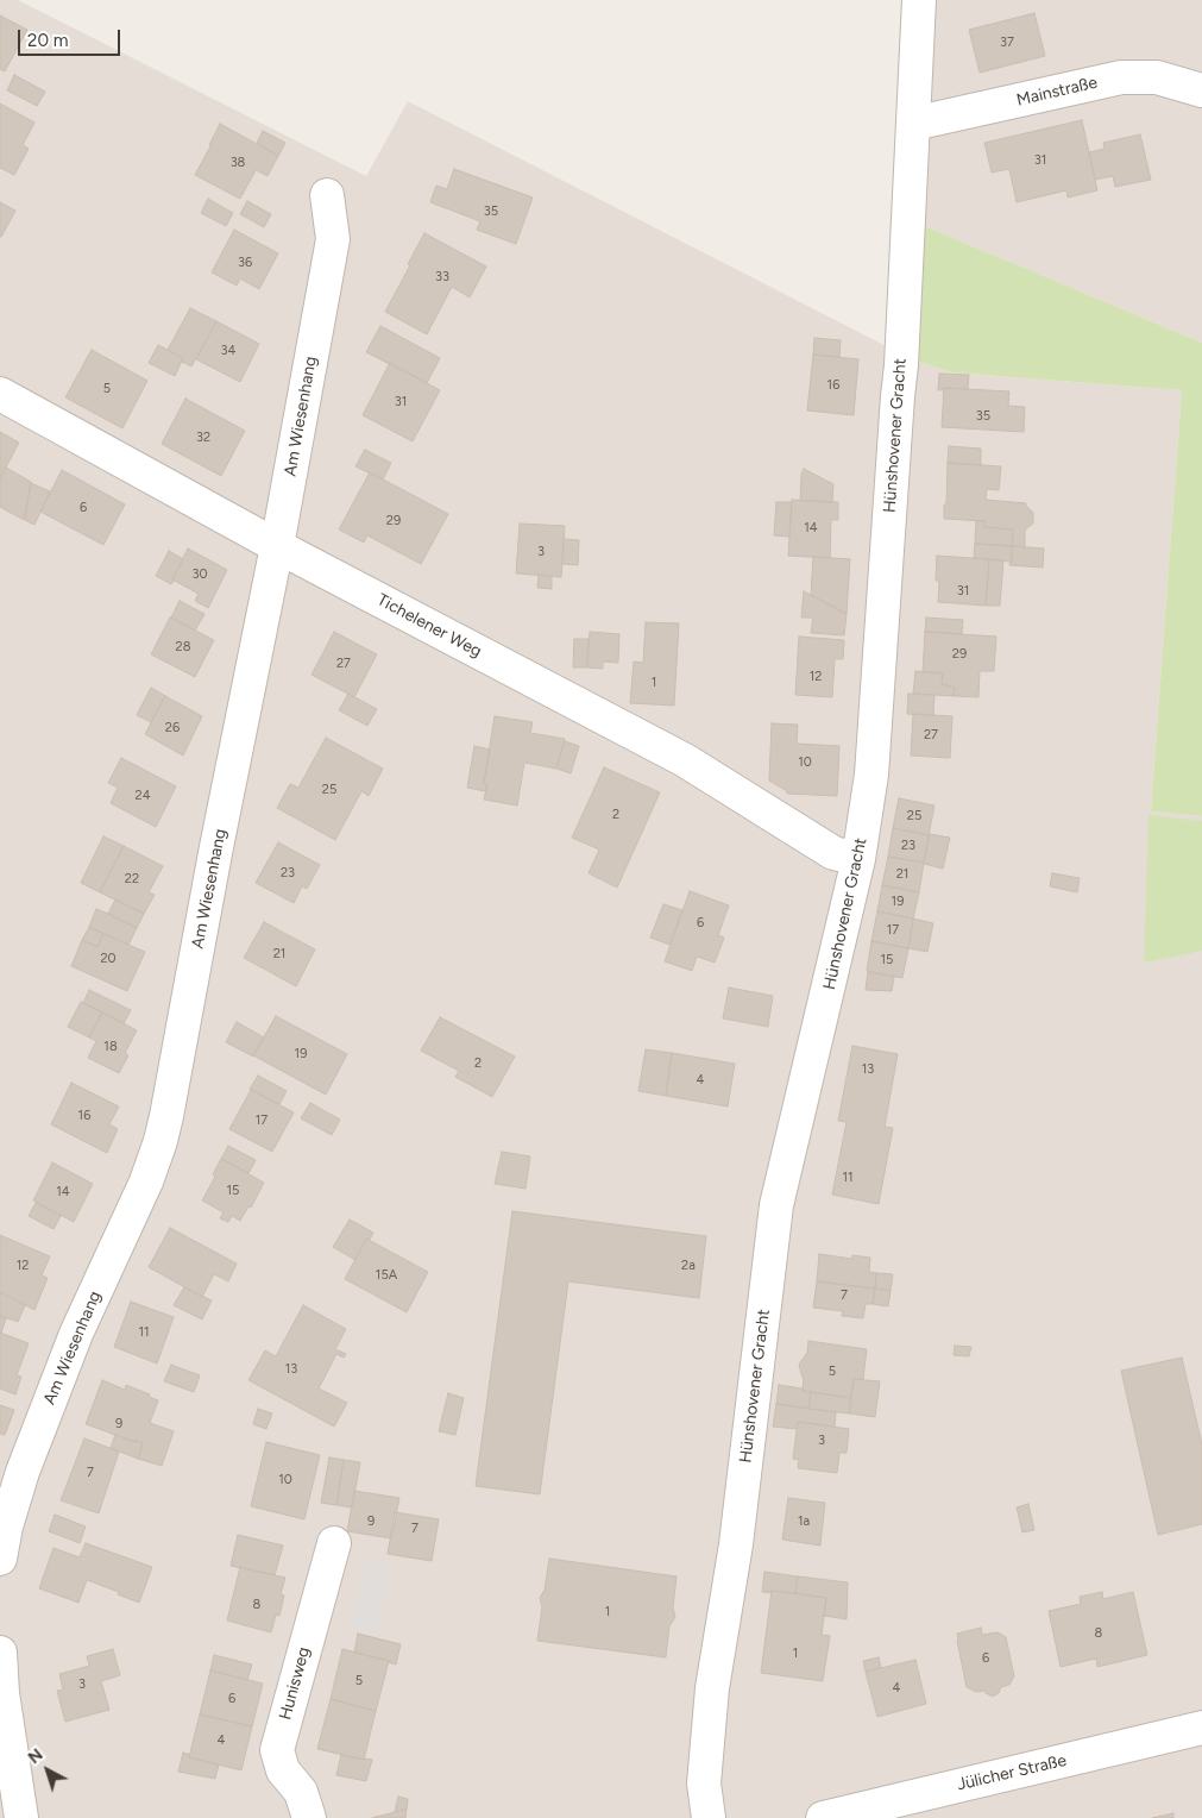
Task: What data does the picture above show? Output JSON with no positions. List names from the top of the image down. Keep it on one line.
{"streets":{"street":["Mainstraße","Am Wiesenhang","Hünshovener Gracht","Tichelener Weg","Hunisweg","Jülicher Straße"]},"crossings":[["Mainstraße","Hünshovener Gracht"],["Am Wiesenhang","Tichelener Weg"],["Hünshovener Gracht","Tichelener Weg"]],"house_numbers":["37","31","38","35","36","33","34","16","5","31","35","32","6","29","14","3","30","31","28","29","27","12","1","26","27","10","25","24","2","25","23","23","21","22","19","6","17","21","20","15","18","19","2","13","4","16","17","11","15","14","12","2a","15A","7","11","13","5","9","3","7","10","9","1a","7","8","1","8","1","6","5","3","4","6","4"],"scale_bar":"20 m","north":"top left"}
